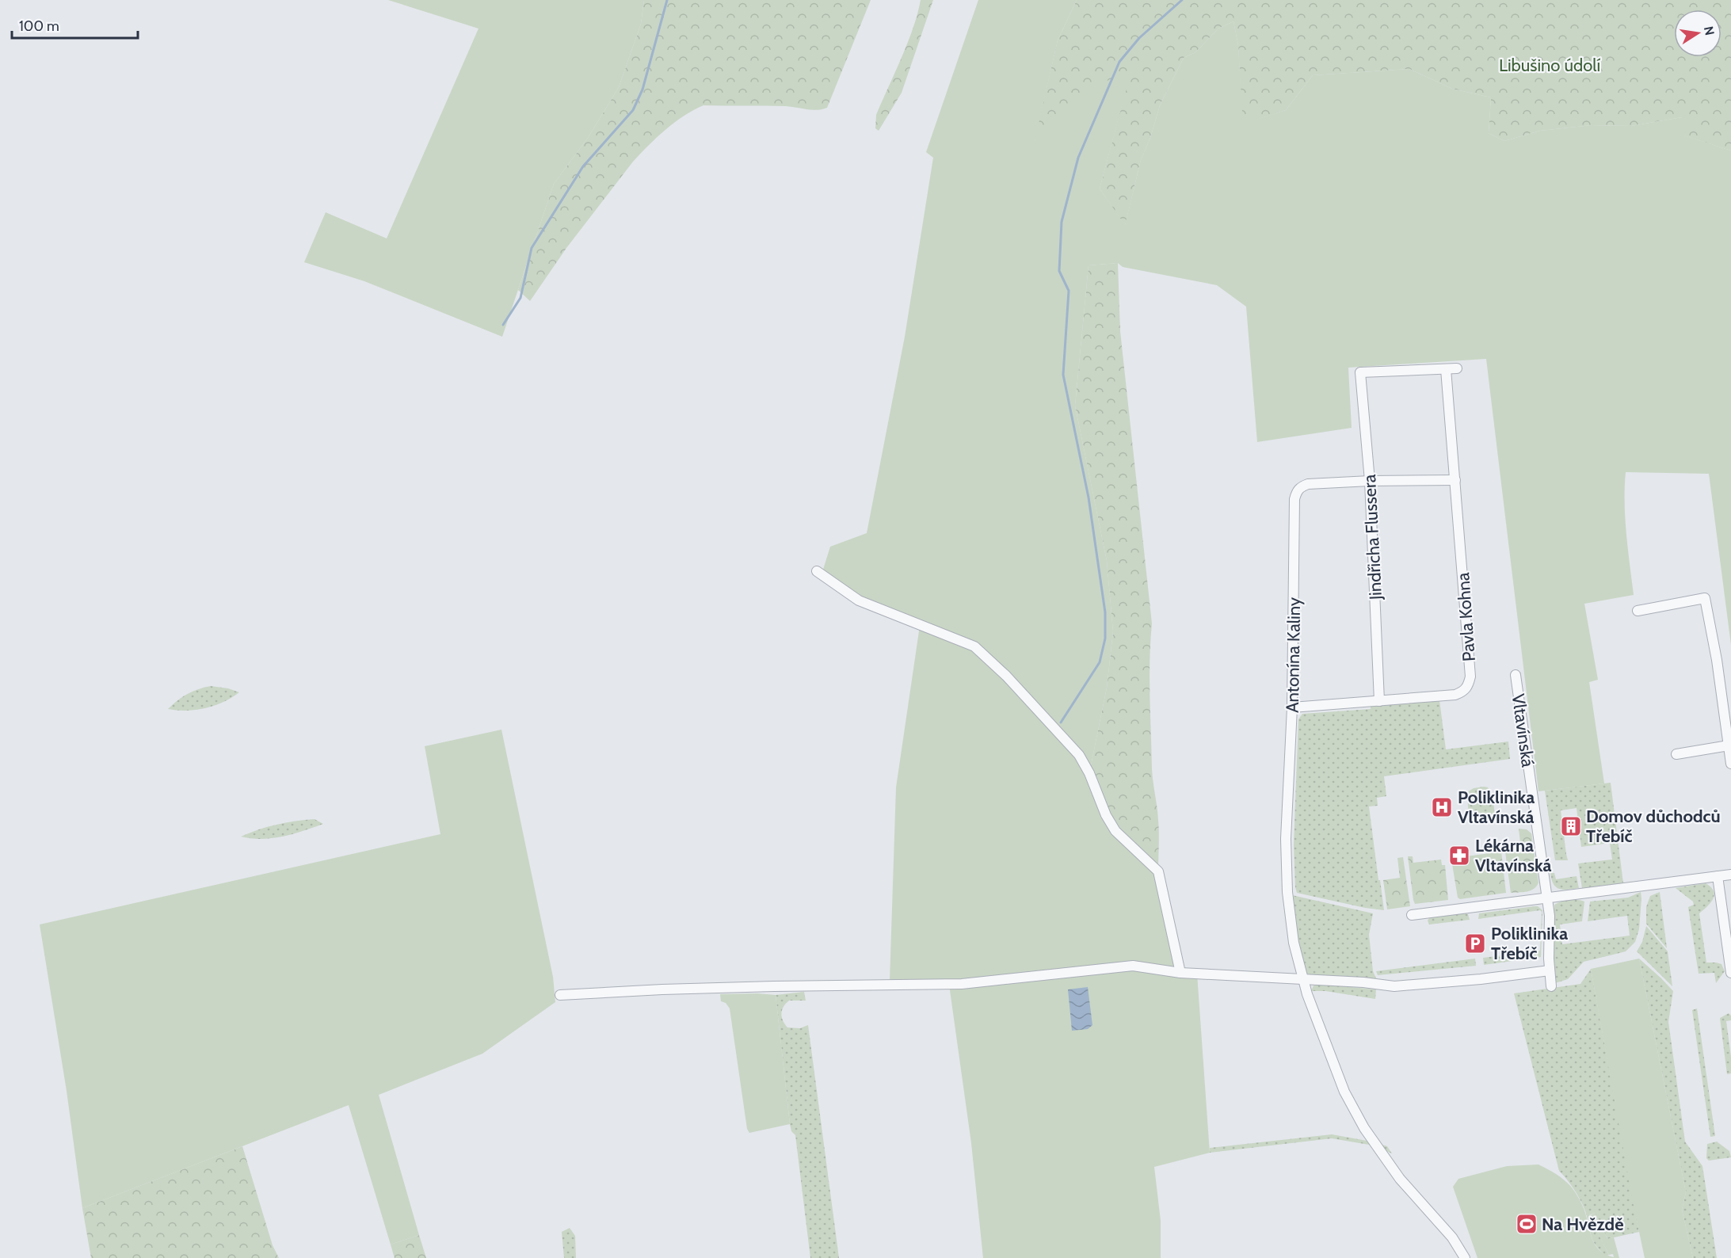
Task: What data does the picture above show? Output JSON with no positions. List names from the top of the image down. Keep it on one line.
{"streets":{"street":["Jindřicha Flussera","Pavla Kohna","Antonína Kaliny","Vltavínská"]},"crossings":[["Jindřicha Flussera","Pavla Kohna"],["Jindřicha Flussera","Antonína Kaliny"],["Pavla Kohna","Antonína Kaliny"]],"parks":["Libušino údolí"],"places":{"hospital":["Poliklinika Vltavínská"],"building":["Domov důchodců Třebíč"],"pharmacy":["Lékárna Vltavínská"],"parking":["Poliklinika Třebíč"],"sports":["Na Hvězdě"]},"scale_bar":"100 m","north":"right"}
